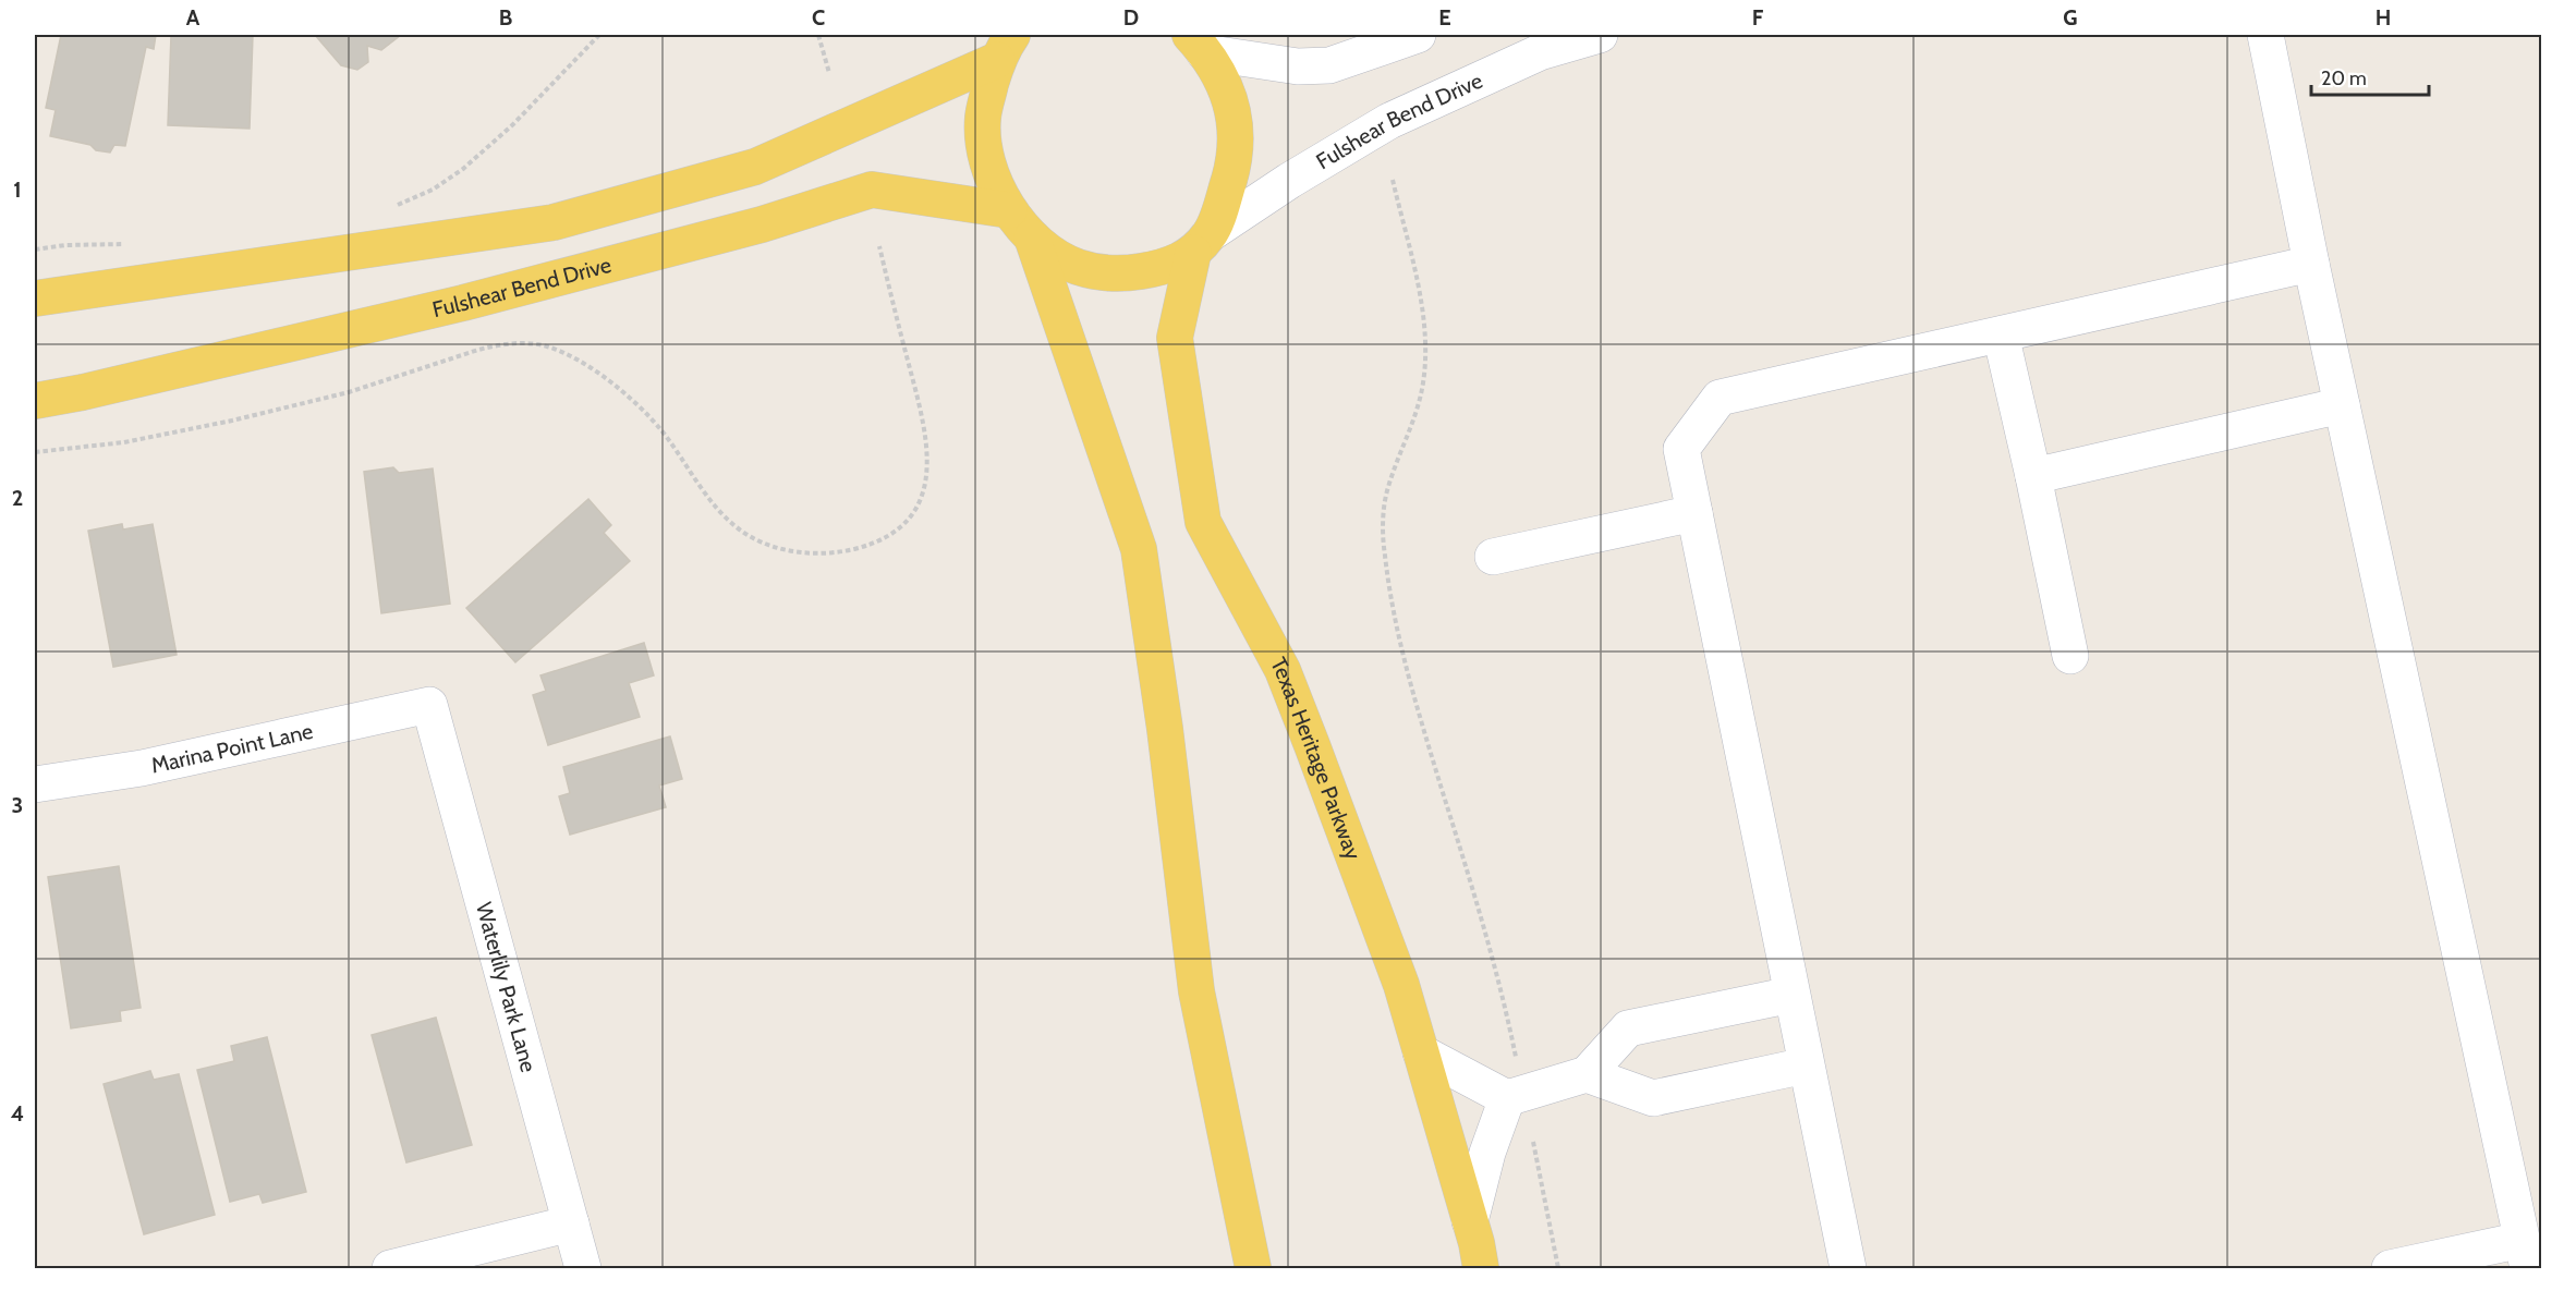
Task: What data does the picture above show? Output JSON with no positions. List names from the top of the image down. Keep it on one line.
{"streets":{"main road":["Fulshear Bend Drive","Texas Heritage Parkway"],"street":["Marina Point Lane","Waterlily Park Lane"]},"crossings":[["Fulshear Bend Drive","Texas Heritage Parkway"],["Marina Point Lane","Waterlily Park Lane"]],"scale_bar":"20 m","grid":{"columns":["A","B","C","D","E","F","G","H"],"rows":["1","2","3","4"]}}
